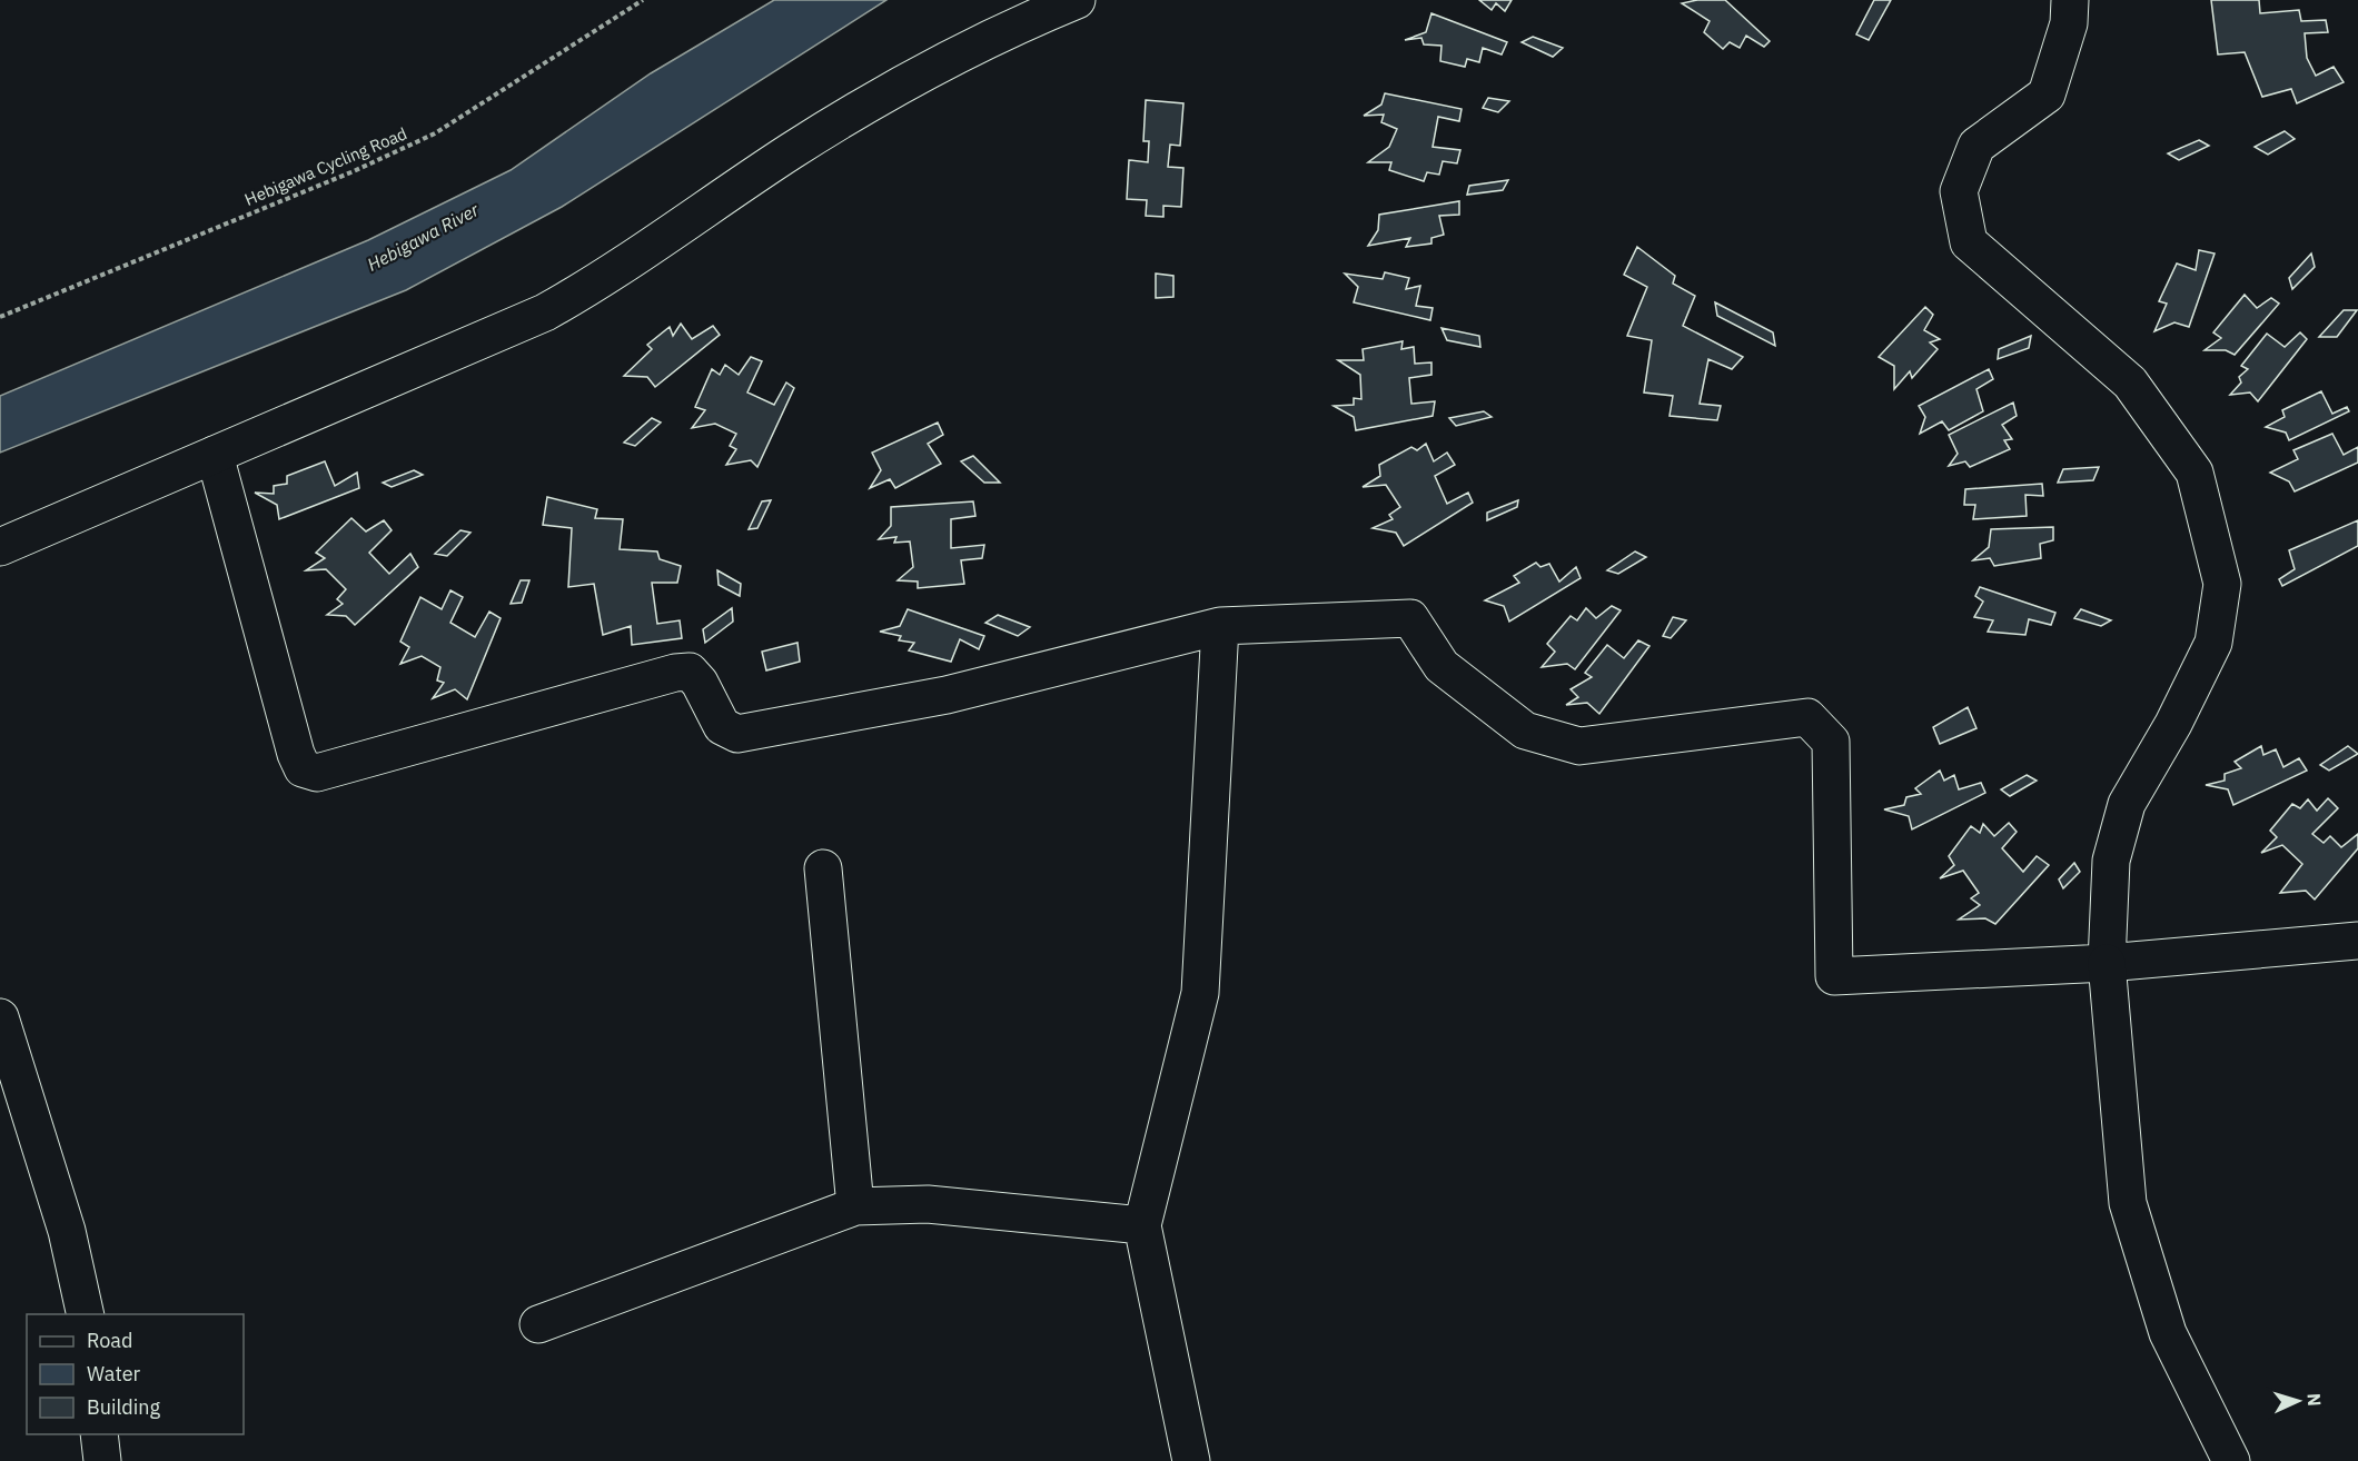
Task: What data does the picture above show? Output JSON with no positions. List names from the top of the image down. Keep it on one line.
{"streets":{"path":["Hebigawa Cycling Road"]},"water":["Hebigawa River"],"legend":["Road","Water","Building"],"north":"right"}
